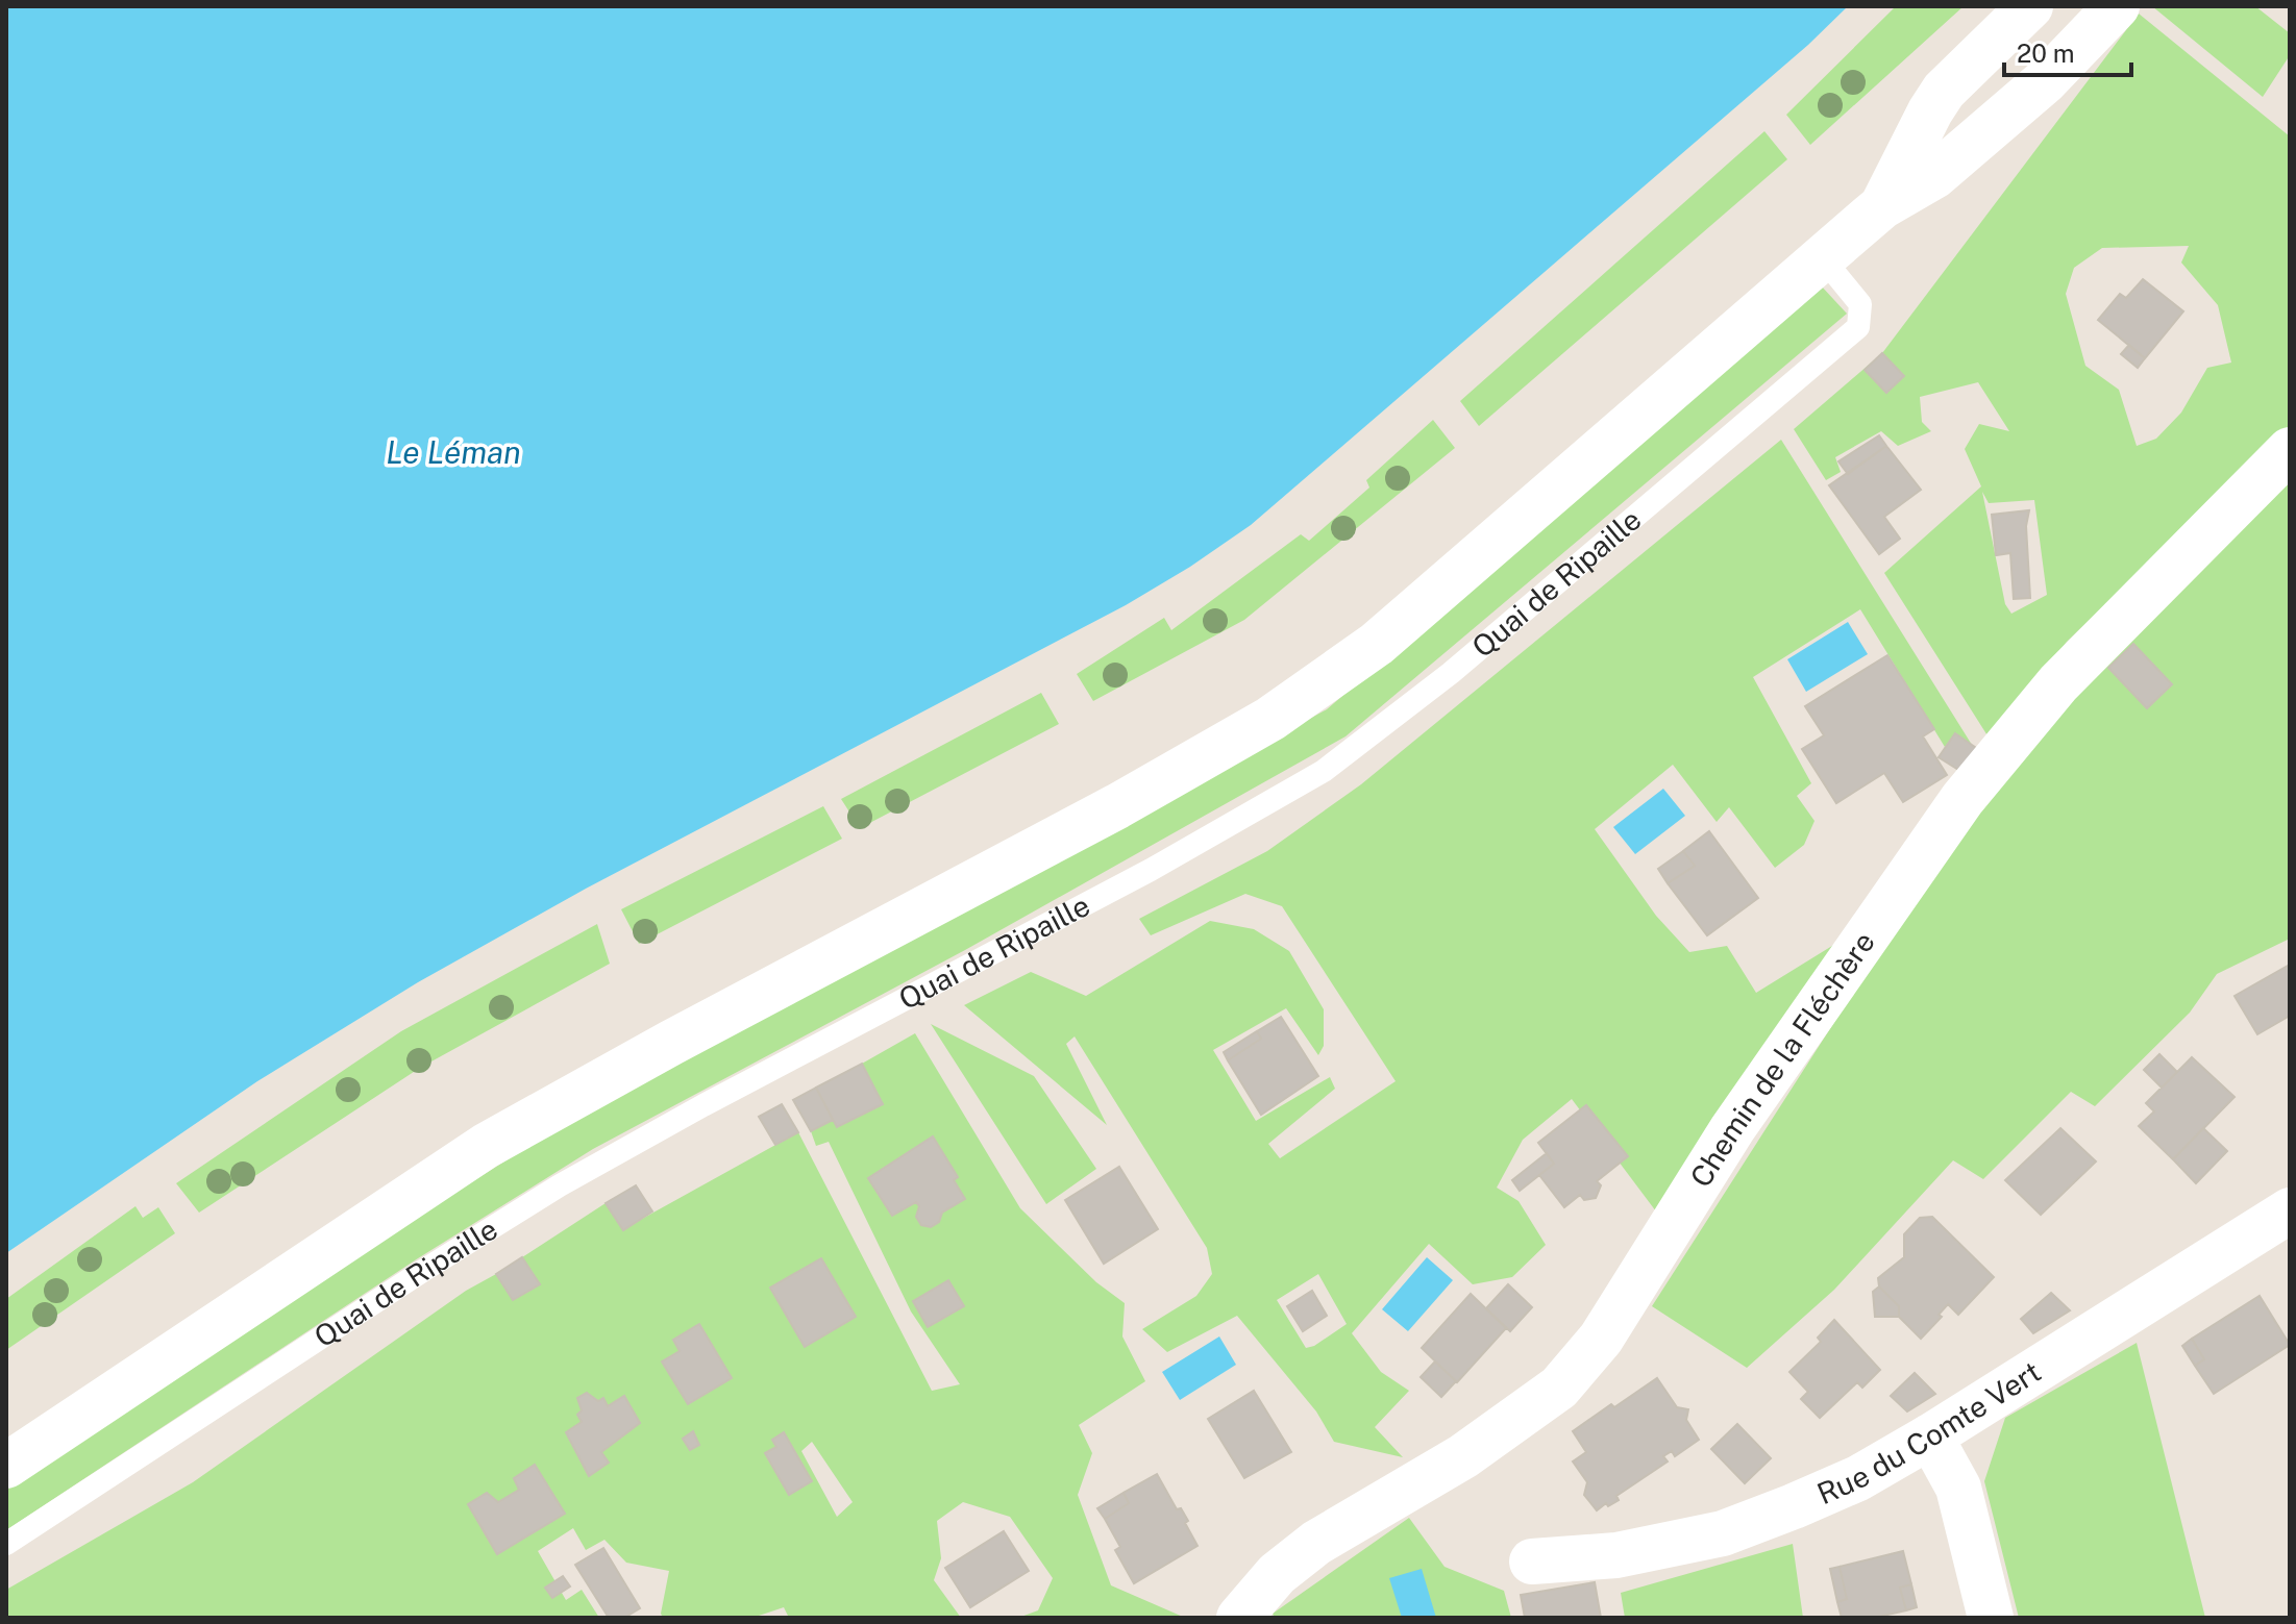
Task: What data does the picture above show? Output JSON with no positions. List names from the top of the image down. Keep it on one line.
{"streets":{"street":["Chemin de la Fléchère","Rue du Comte Vert"],"lane":["Quai de Ripaille"]},"water":["Le Léman"],"scale_bar":"20 m"}
